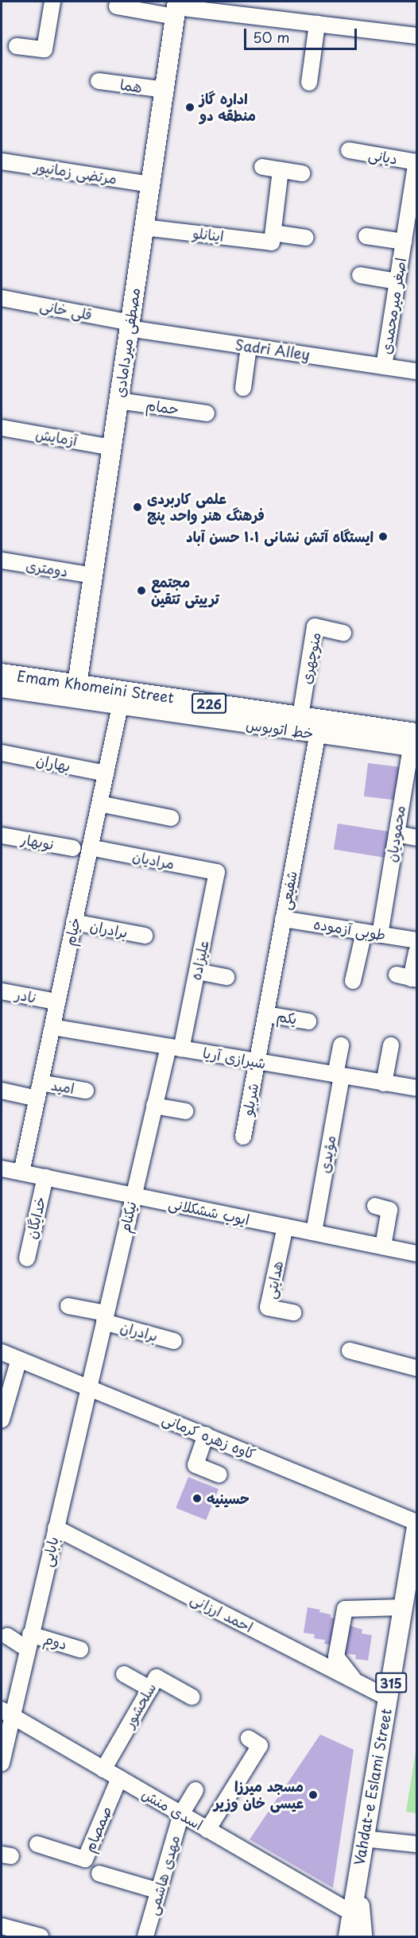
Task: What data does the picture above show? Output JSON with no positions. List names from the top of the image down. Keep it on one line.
{"streets":{"main road":["مصطفی میردامادی","Emam Khomeini Street","226","315","Vahdat-e Eslami Street"],"street":["هما","دیانی","مرتضی زمانپور","اینانلو","اصغر میرمحمدی","قلی خانی","Sadri Alley","حمام","آزمایش","دومتری","منوچهری","خط اتوبوس","بهاران","محمودیان","نوبهار","مرادیان","شفیعی","برادران","طوبی آزموده","خیام","علیزاده","نادر","یکم","شیرازی آریا","امید","شربلو","مؤیدی","ایوب ششکلانی","نیکنام","خدایگان","هدایتی","کاوه زهره کرمانی","بابایی","احمد ارزانی","دوم","سلحشور","اسدی منش","صمصام","مهدی هاشمی"]},"crossings":[["هما","مصطفی میردامادی"],["دیانی","اصغر میرمحمدی"],["مرتضی زمانپور","مصطفی میردامادی"],["اینانلو","مصطفی میردامادی"],["اصغر میرمحمدی","Sadri Alley"],["قلی خانی","مصطفی میردامادی"],["قلی خانی","Sadri Alley"],["مصطفی میردامادی","Sadri Alley"],["مصطفی میردامادی","حمام"],["مصطفی میردامادی","آزمایش"],["مصطفی میردامادی","دومتری"],["مصطفی میردامادی","Emam Khomeini Street"],["منوچهری","Emam Khomeini Street"],["Emam Khomeini Street","خط اتوبوس"],["Emam Khomeini Street","محمودیان"],["Emam Khomeini Street","شفیعی"],["Emam Khomeini Street","خیام"],["خط اتوبوس","شفیعی"],["خط اتوبوس","خیام"],["بهاران","خیام"],["محمودیان","طوبی آزموده"],["مرادیان","خیام"],["مرادیان","علیزاده"],["شفیعی","طوبی آزموده"],["شفیعی","یکم"],["شفیعی","شیرازی آریا"],["شفیعی","شربلو"],["برادران","خیام"],["برادران","نیکنام"],["خیام","شیرازی آریا"],["خیام","امید"],["خیام","ایوب ششکلانی"],["علیزاده","شیرازی آریا"],["علیزاده","نیکنام"],["شیرازی آریا","شربلو"],["شیرازی آریا","مؤیدی"],["شیرازی آریا","نیکنام"],["مؤیدی","ایوب ششکلانی"],["ایوب ششکلانی","نیکنام"],["ایوب ششکلانی","خدایگان"],["ایوب ششکلانی","هدایتی"],["نیکنام","کاوه زهره کرمانی"],["نیکنام","بابایی"],["کاوه زهره کرمانی","بابایی"],["بابایی","احمد ارزانی"],["بابایی","دوم"],["بابایی","اسدی منش"],["احمد ارزانی","Vahdat-e Eslami Street"],["سلحشور","اسدی منش"],["Vahdat-e Eslami Street","اسدی منش"],["اسدی منش","صمصام"],["اسدی منش","مهدی هاشمی"]],"places":["اداره گاز منطقه دو","علمی کاربردی فرهنگ هنر واحد پنج","ایستگاه آتش نشانی ۱۰۱ حسن آباد","مجتمع ترییتی تتقین","حسینیه","مسجد میرزا عیسی خان وزیر"],"scale_bar":"50 m"}
